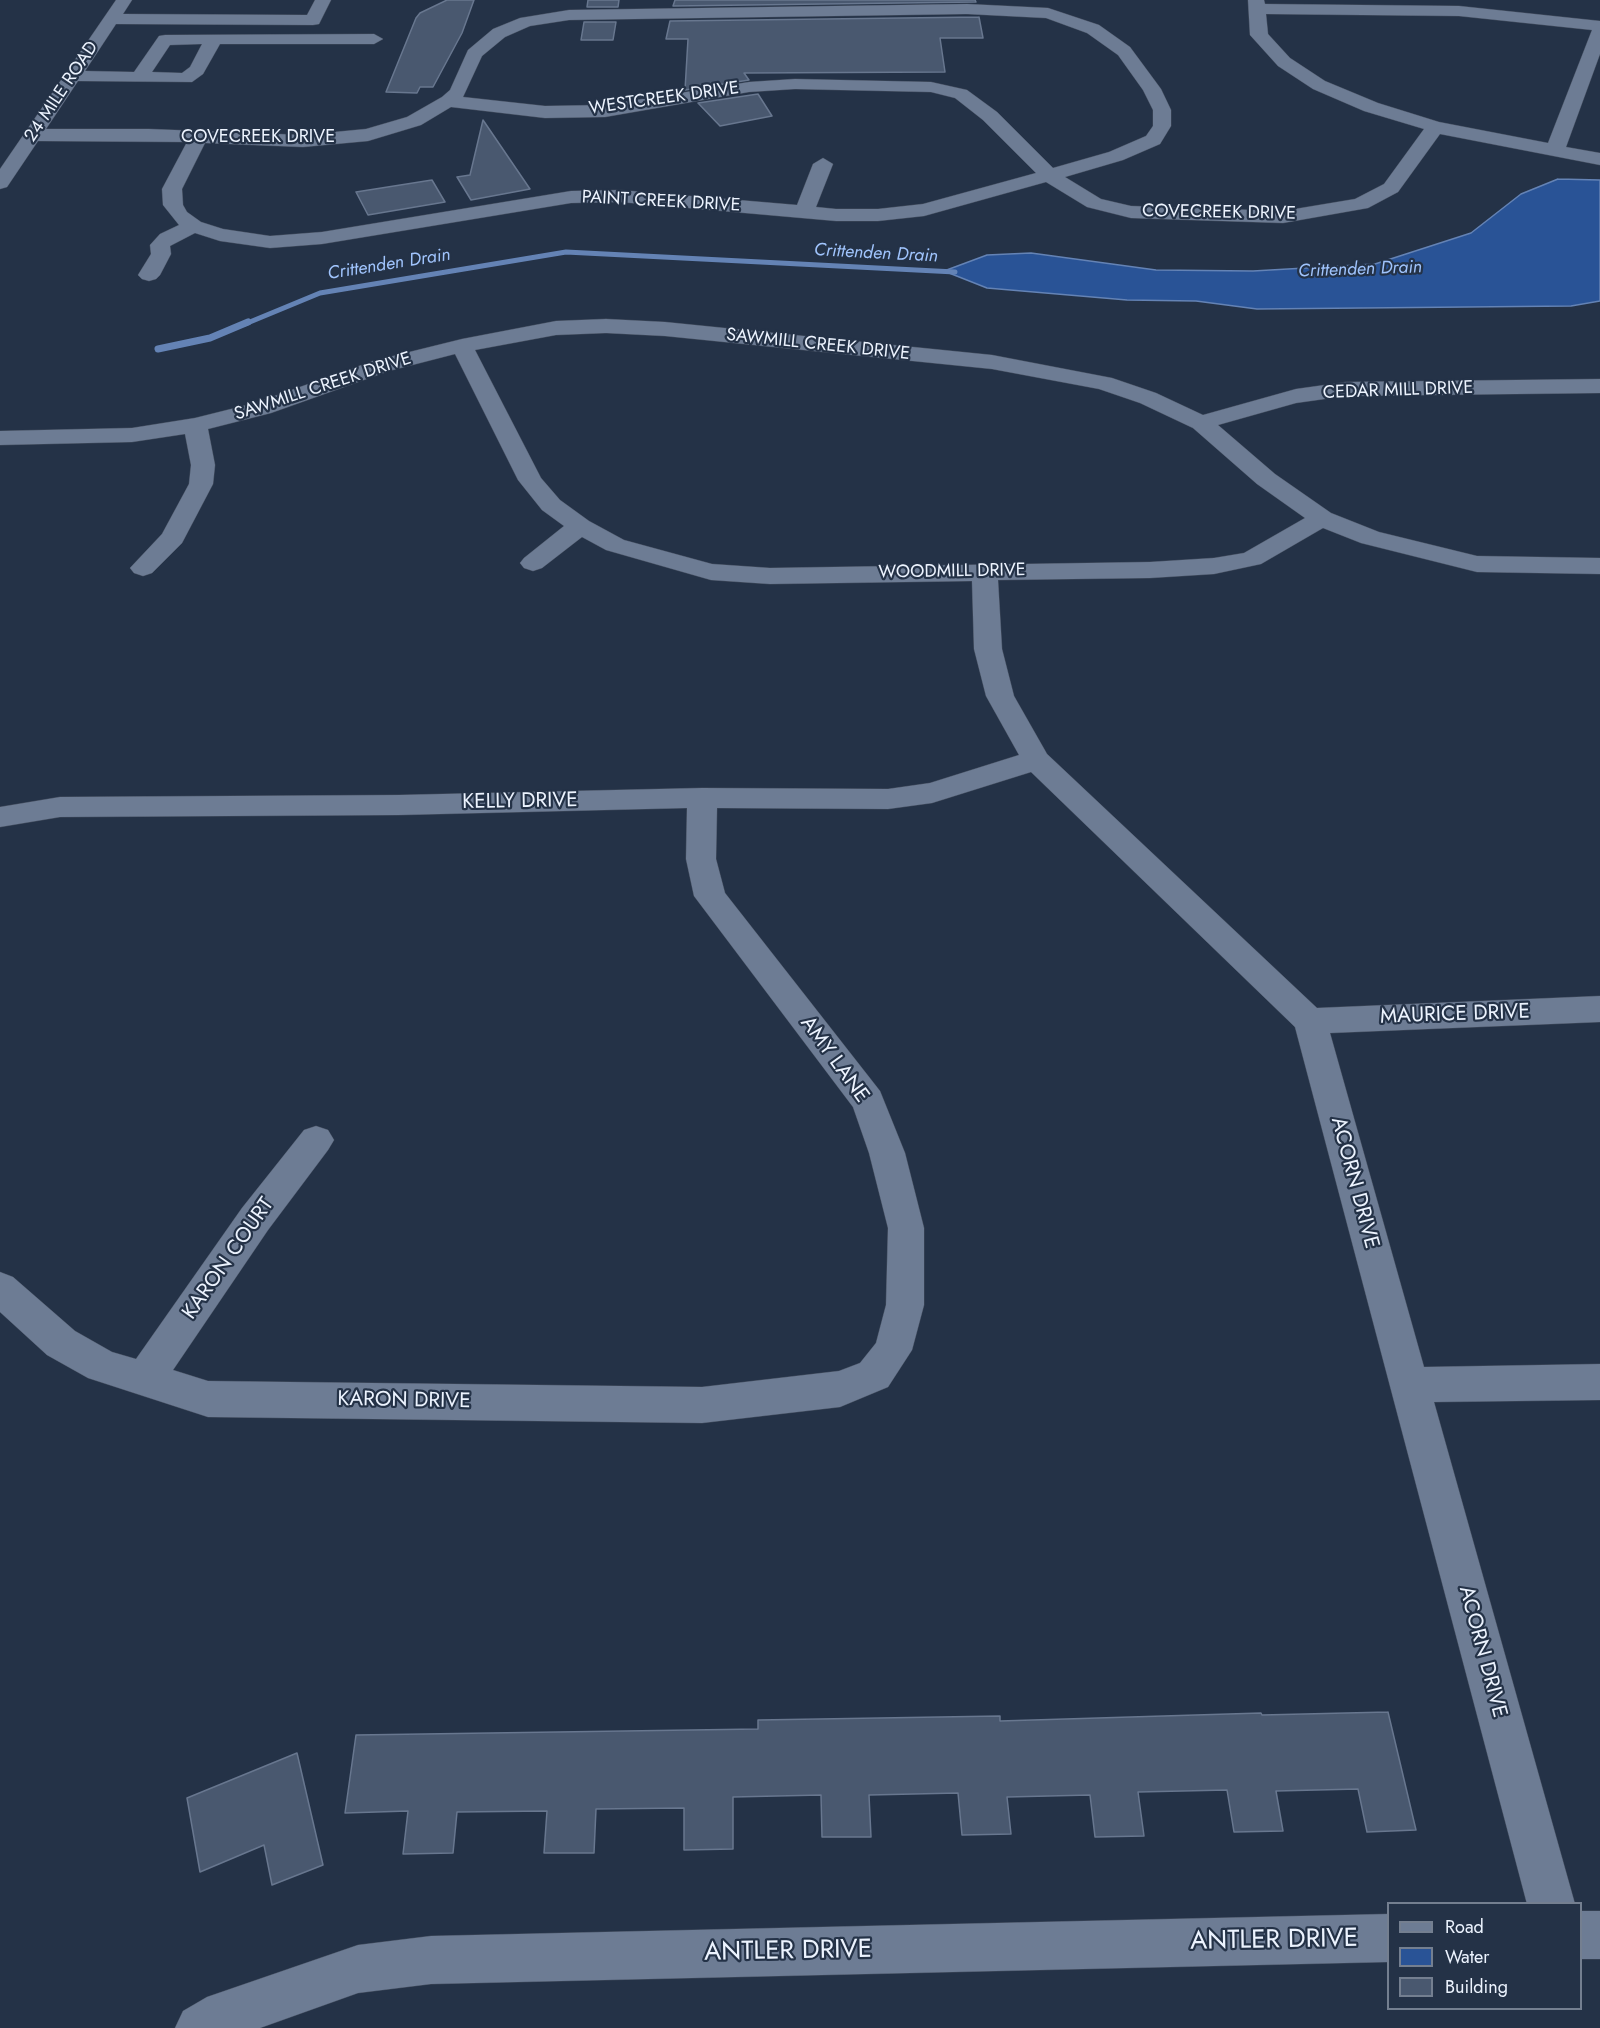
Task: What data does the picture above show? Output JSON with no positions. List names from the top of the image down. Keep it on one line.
{"streets":{"street":["24 MILE ROAD","WESTCREEK DRIVE","COVECREEK DRIVE","PAINT CREEK DRIVE","SAWMILL CREEK DRIVE","CEDAR MILL DRIVE","WOODMILL DRIVE","KELLY DRIVE","MAURICE DRIVE","AMY LANE","ACORN DRIVE","KARON COURT","KARON DRIVE","ANTLER DRIVE"]},"crossings":[["24 MILE ROAD","COVECREEK DRIVE"],["WESTCREEK DRIVE","COVECREEK DRIVE"],["WESTCREEK DRIVE","PAINT CREEK DRIVE"],["COVECREEK DRIVE","PAINT CREEK DRIVE"],["SAWMILL CREEK DRIVE","CEDAR MILL DRIVE"],["SAWMILL CREEK DRIVE","WOODMILL DRIVE"],["KELLY DRIVE","AMY LANE"],["MAURICE DRIVE","ACORN DRIVE"],["AMY LANE","KARON DRIVE"],["KARON COURT","KARON DRIVE"]],"water":["Crittenden Drain"],"legend":["Road","Water","Building"]}
